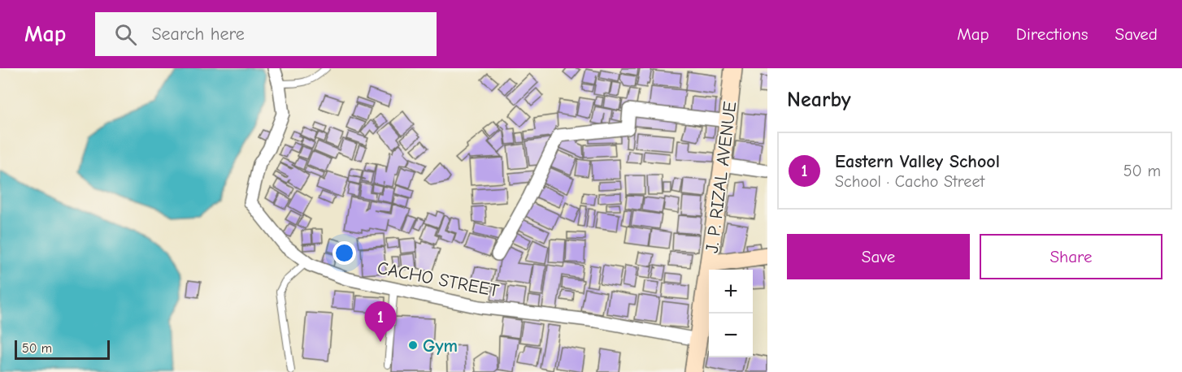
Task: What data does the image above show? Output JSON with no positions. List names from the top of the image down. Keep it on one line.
{"streets":{"main road":["J. P. RIZAL AVENUE"],"street":["CACHO STREET"]},"crossings":[["J. P. RIZAL AVENUE","CACHO STREET"]],"places":["Gym"],"scale_bar":"50 m","page":{"header":"Map","search":"Search here","nav":["Map","Directions","Saved"],"heading":"Nearby","list":[{"mark":"1","name":"Eastern Valley School","note":"School · Cacho Street","value":"50 m"}],"buttons":["Save","Share"],"map_buttons":["+","−"],"pins":"1","scale":"50 m"}}
